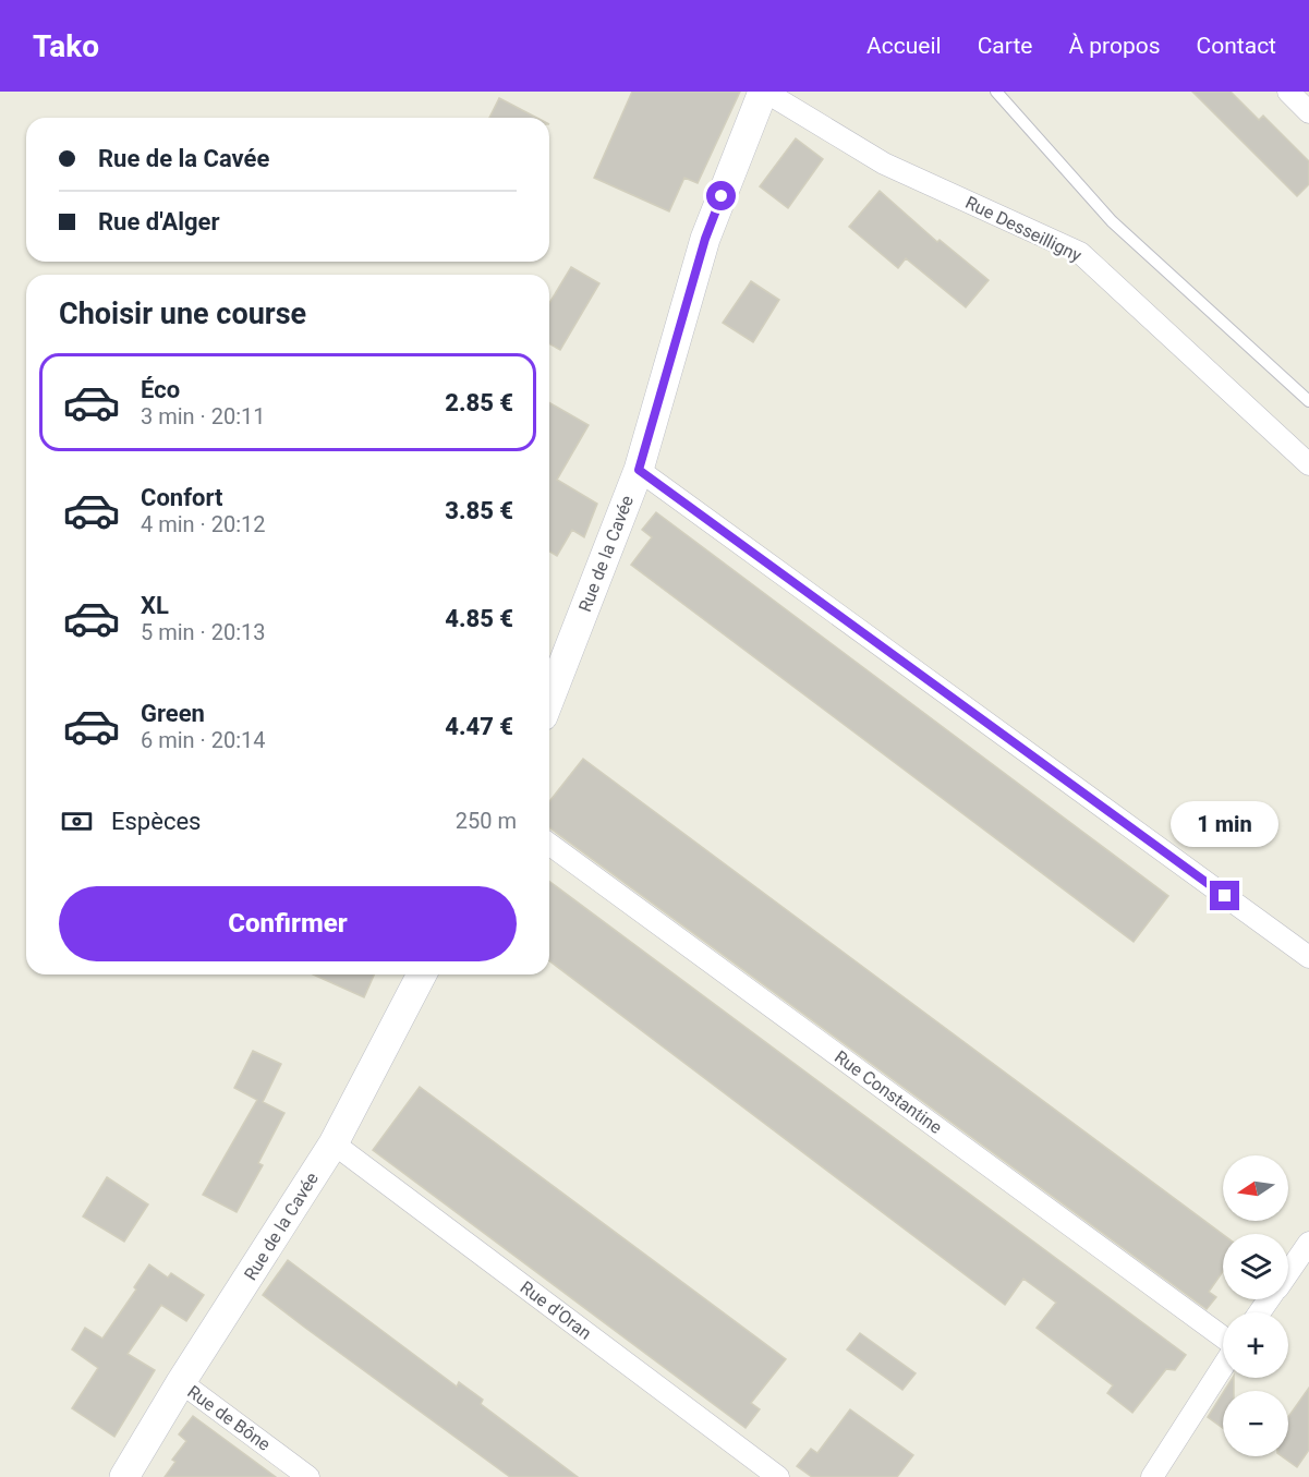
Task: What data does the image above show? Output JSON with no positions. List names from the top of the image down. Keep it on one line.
{"streets":{"street":["Rue Desseilligny","Rue de la Cavée","Rue Constantine","Rue d'Oran","Rue de Bône"]},"crossings":[["Rue Desseilligny","Rue de la Cavée"],["Rue de la Cavée","Rue d'Oran"],["Rue de la Cavée","Rue de Bône"]],"north":"left","page":{"header":"Tako","nav":["Accueil","Carte","À propos","Contact"],"banner":["Rue de la Cavée","Rue d'Alger"],"heading":"Choisir une course","list":[{"name":"Éco","note":"3 min · 20:11","value":"2.85 €"},{"name":"Confort","note":"4 min · 20:12","value":"3.85 €"},{"name":"XL","note":"5 min · 20:13","value":"4.85 €"},{"name":"Green","note":"6 min · 20:14","value":"4.47 €"}],"pay":["Espèces","250 m"],"bubble":"1 min","buttons":"Confirmer","map_buttons":["+","−"]}}
